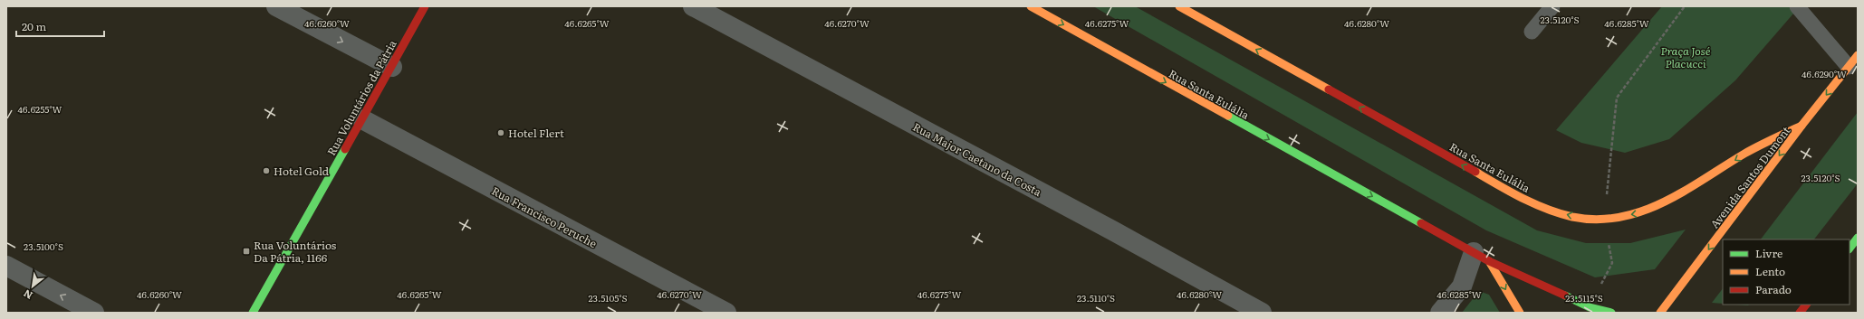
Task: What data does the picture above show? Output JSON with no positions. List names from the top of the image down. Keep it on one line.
{"streets":{"main road":["Rua Santa Eulália","Rua Voluntários da Pátria","Avenida Santos Dumont"],"street":["Rua Major Caetano da Costa","Rua Francisco Peruche"]},"crossings":[["Rua Santa Eulália","Avenida Santos Dumont"],["Rua Voluntários da Pátria","Rua Francisco Peruche"]],"one_way":["Avenida Santos Dumont"],"parks":["Praça José Placucci"],"places":{"other":["Hotel Flert","Hotel Gold"],"transit":["Rua Voluntários Da Pátria, 1166"]},"legend":["Livre","Lento","Parado"],"scale_bar":"20 m","north":"bottom left","coordinates":["23.5120°S","46.6275°W","46.6260°W","46.6265°W","46.6270°W","46.6280°W","46.6285°W","46.6290°W","46.6255°W","23.5100°S","23.5105°S","23.5110°S","23.5115°S"]}
